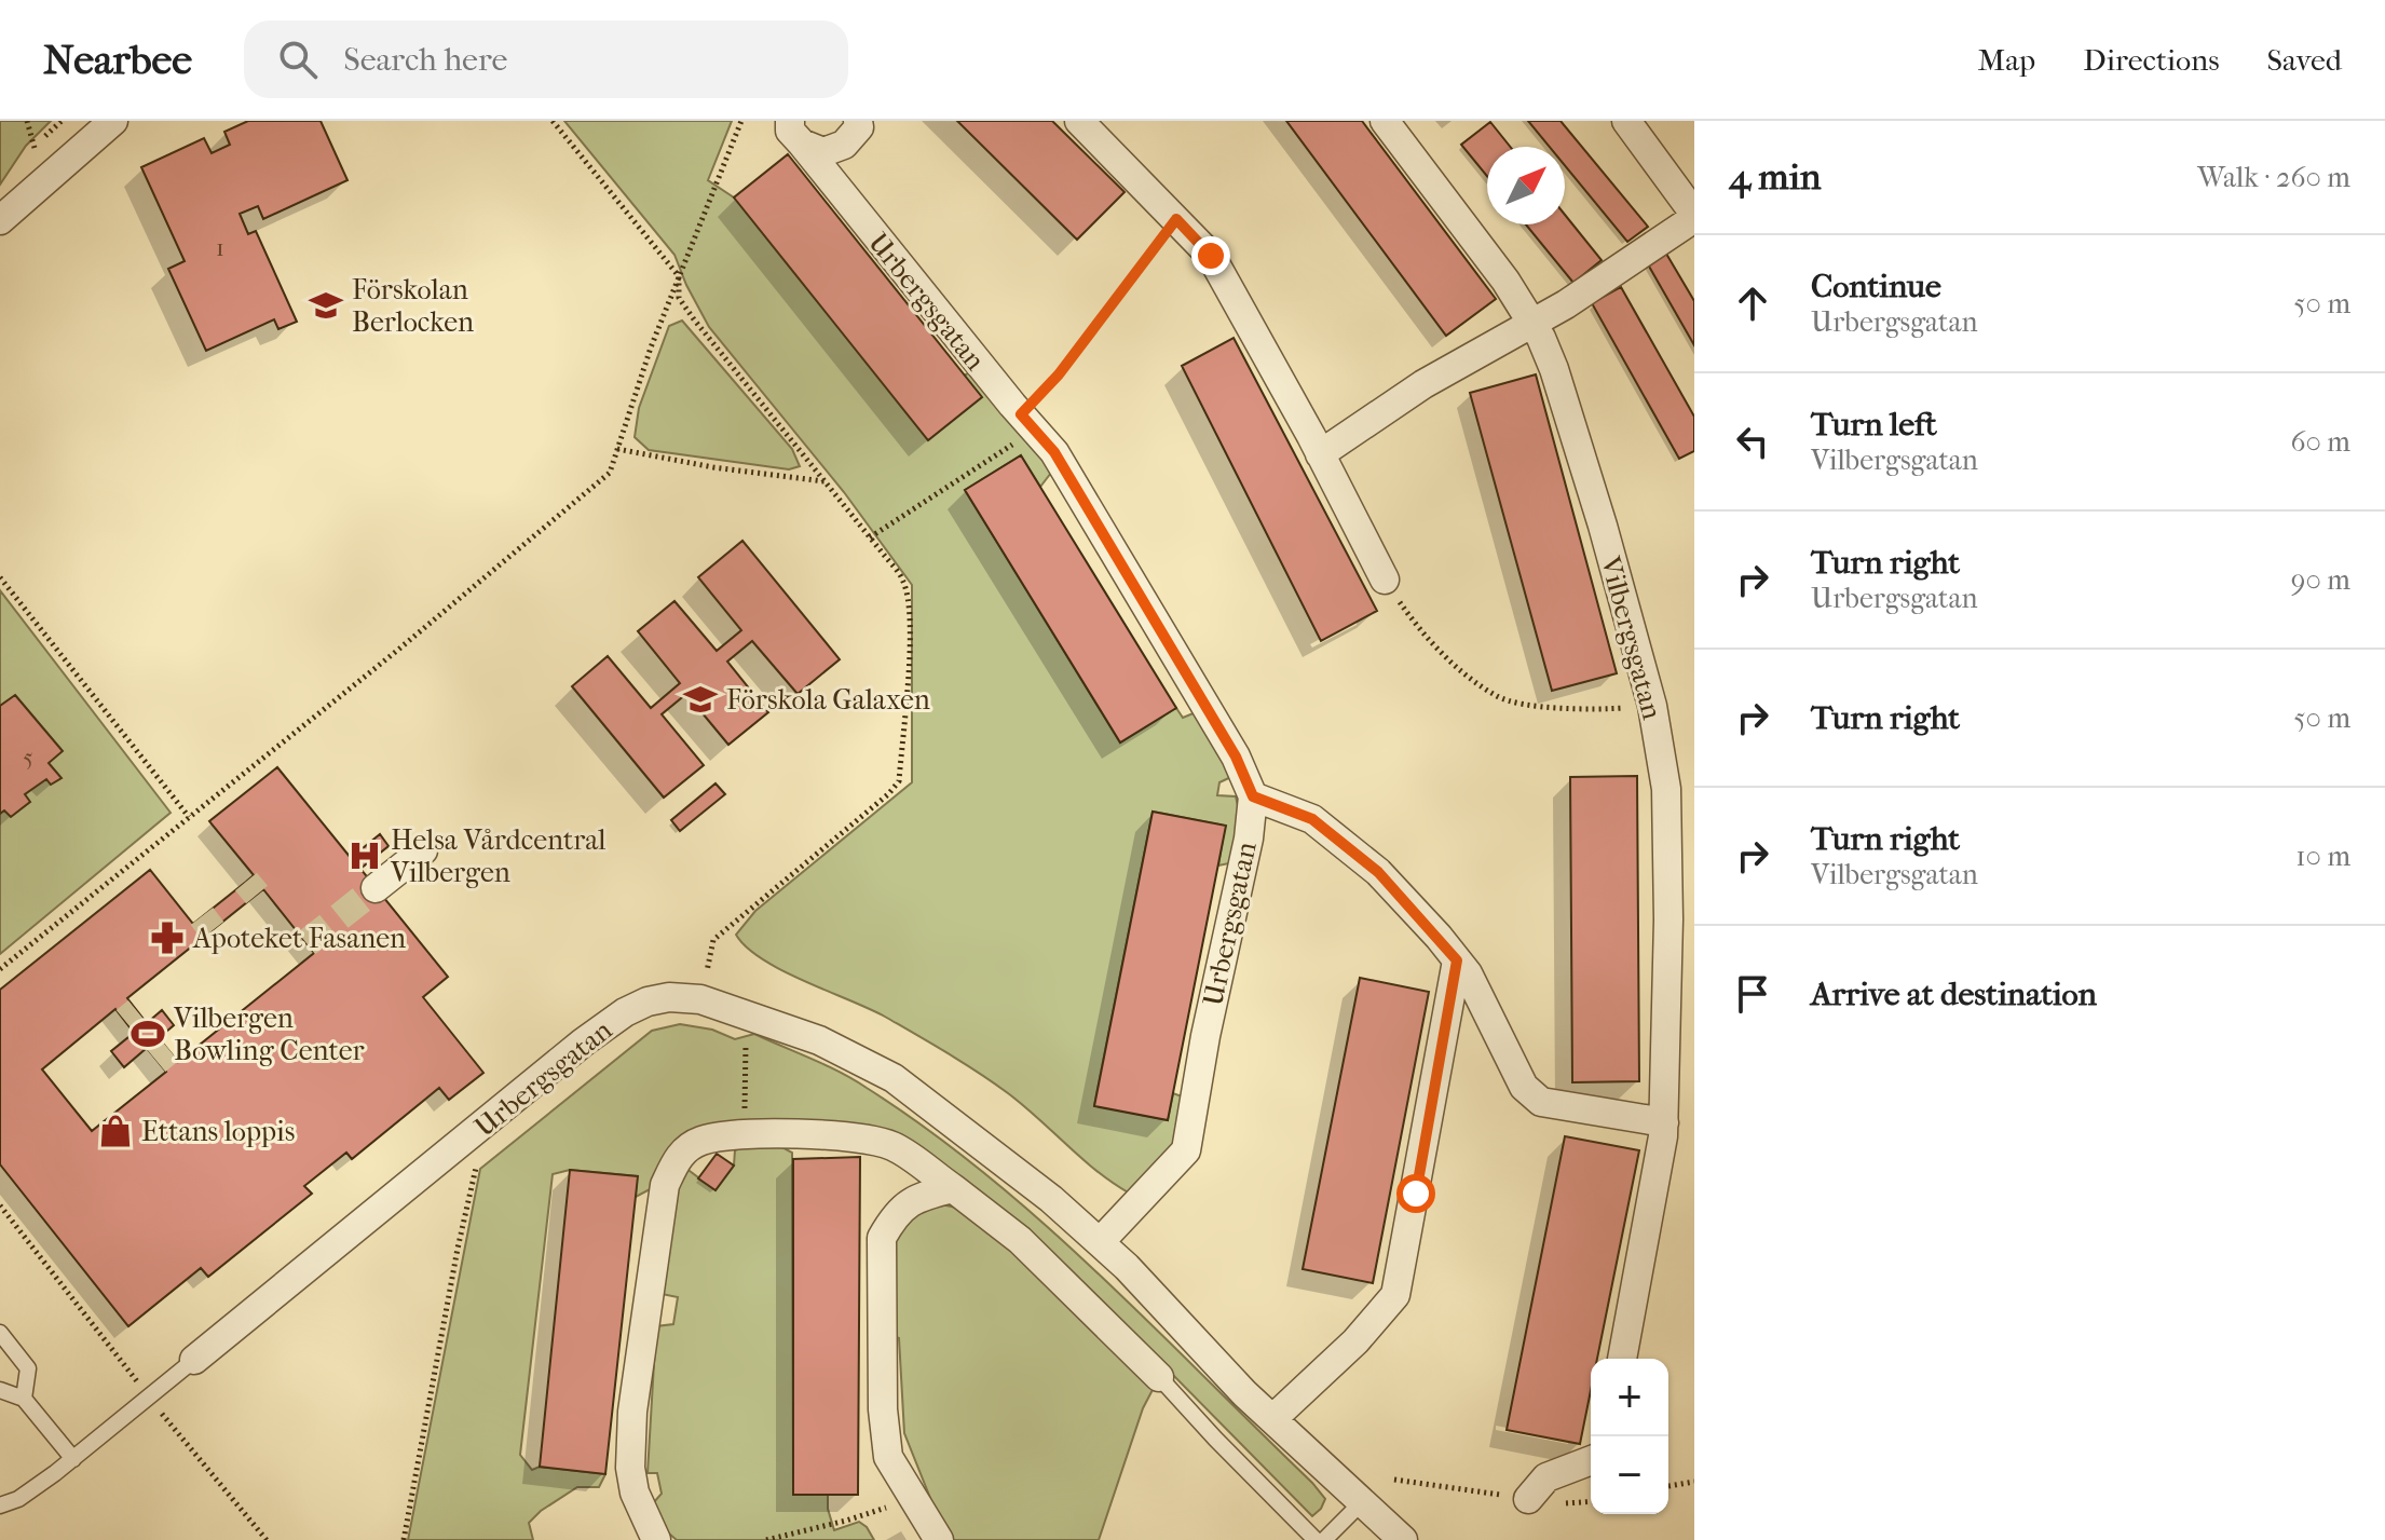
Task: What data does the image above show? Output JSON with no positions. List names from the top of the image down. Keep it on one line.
{"streets":{"street":["Urbergsgatan","Vilbergsgatan"]},"places":{"school or university":["Förskolan Berlocken","Förskola Galaxen"],"hospital":["Helsa Vårdcentral Vilbergen"],"pharmacy":["Apoteket Fasanen"],"sports":["Vilbergen Bowling Center"],"shop":["Ettans loppis"]},"house_numbers":["1","5"],"north":"top right","page":{"header":"Nearbee","search":"Search here","nav":["Map","Directions","Saved"],"heading":["4 min","Walk · 260 m"],"list":[["Continue","Urbergsgatan","50 m"],["Turn left","Vilbergsgatan","60 m"],["Turn right","Urbergsgatan","90 m"],["Turn right","50 m"],["Turn right","Vilbergsgatan","10 m"],"Arrive at destination"],"map_buttons":["+","−"]}}
